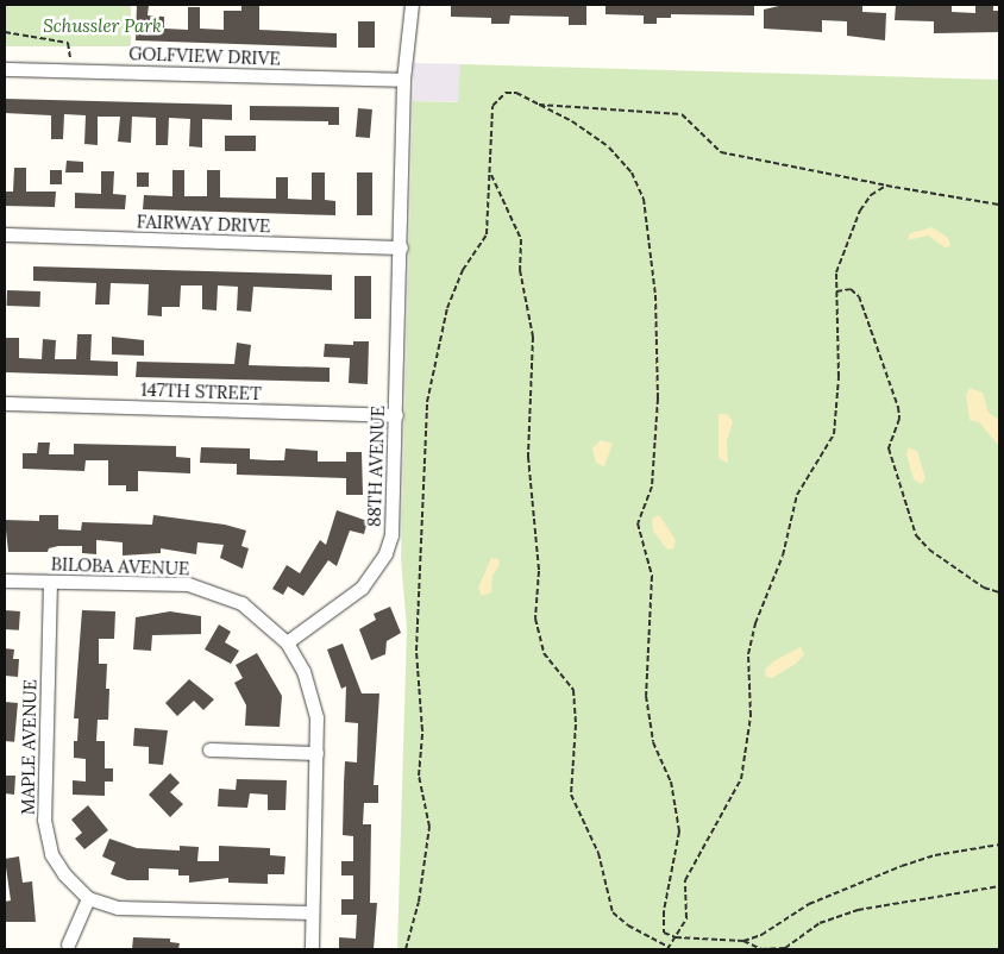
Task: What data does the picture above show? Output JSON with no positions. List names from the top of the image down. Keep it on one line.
{"streets":{"street":["GOLFVIEW DRIVE","FAIRWAY DRIVE","147TH STREET","88TH AVENUE","BILOBA AVENUE","MAPLE AVENUE"]},"crossings":[["GOLFVIEW DRIVE","88TH AVENUE"],["FAIRWAY DRIVE","88TH AVENUE"],["147TH STREET","88TH AVENUE"],["88TH AVENUE","BILOBA AVENUE"],["BILOBA AVENUE","MAPLE AVENUE"]],"parks":["Schussler Park"]}
